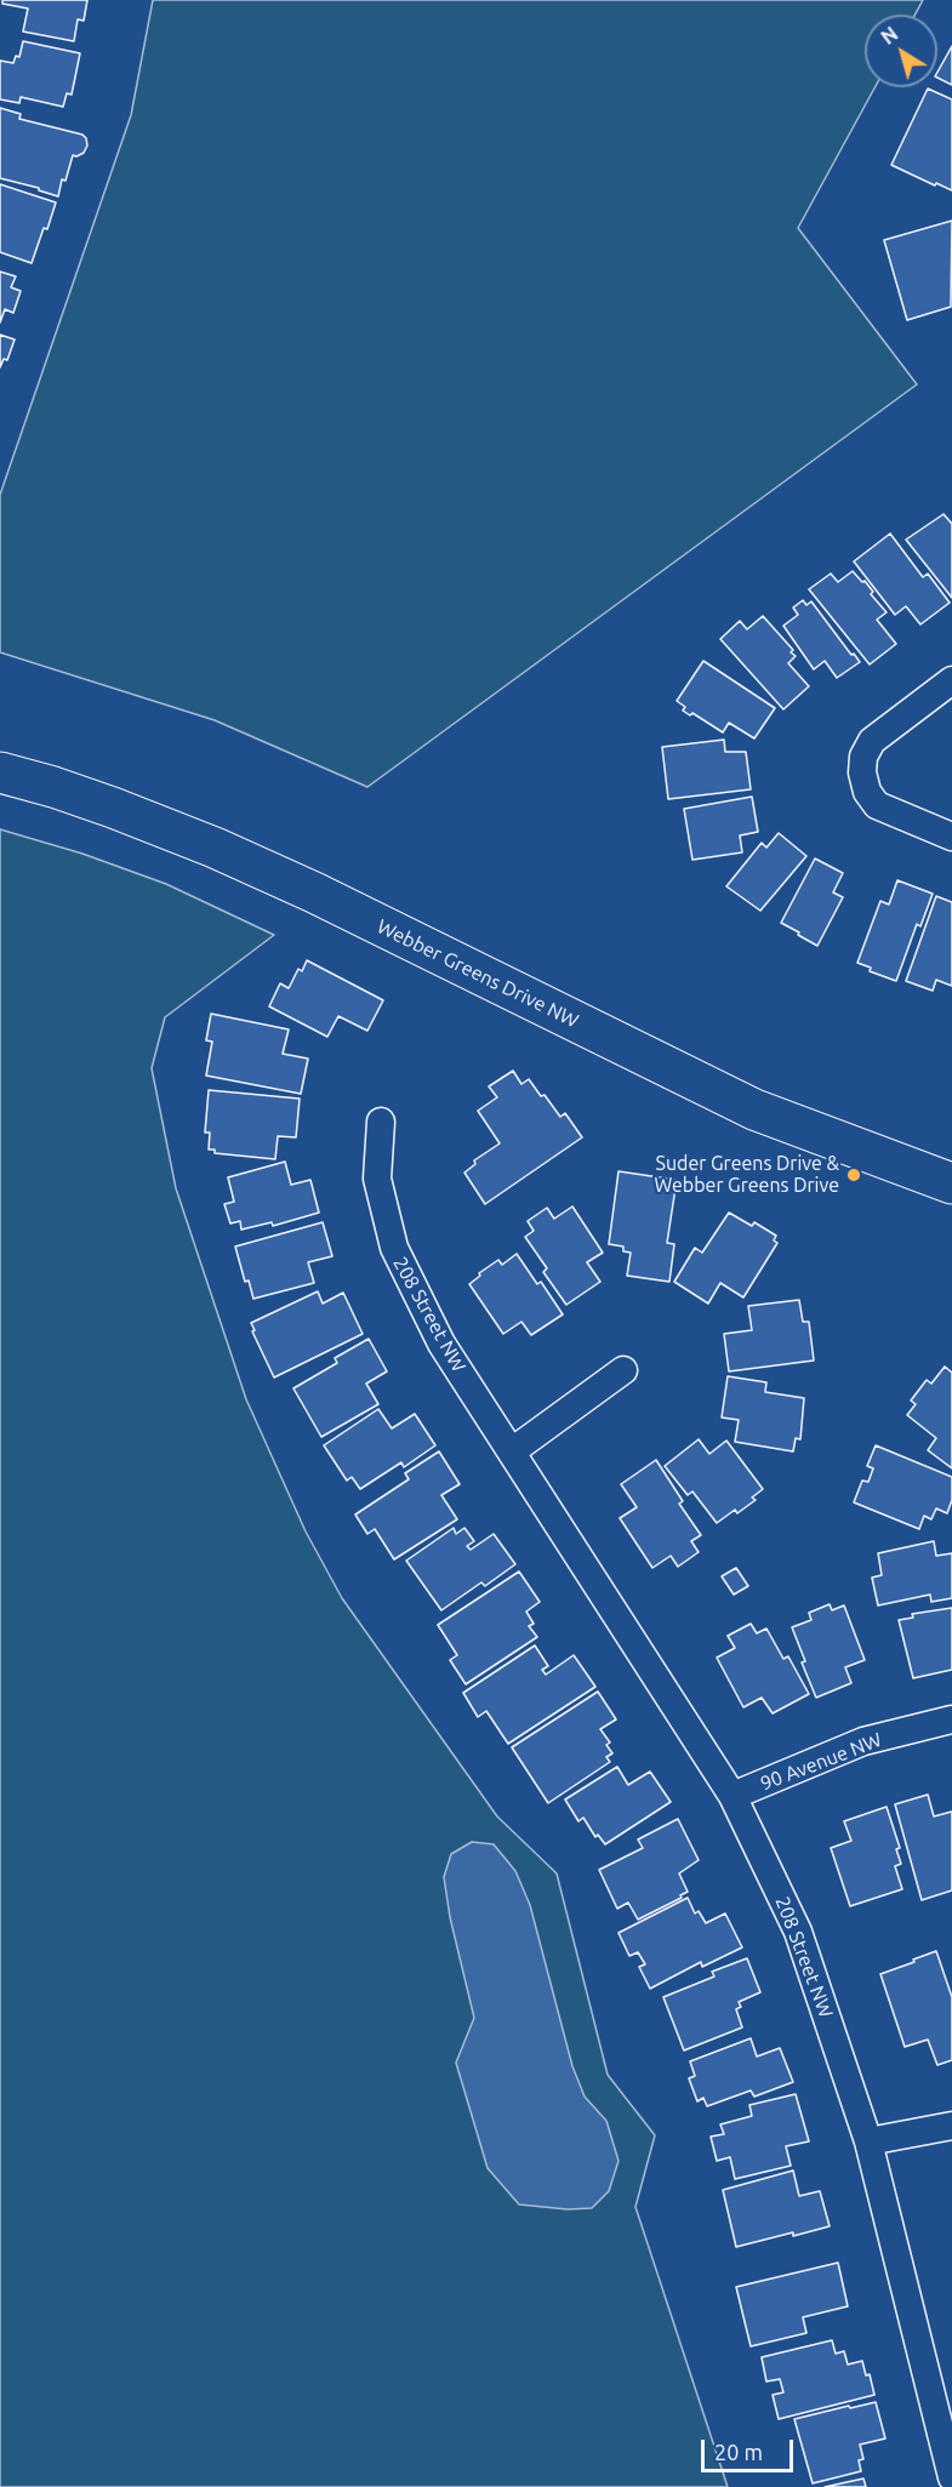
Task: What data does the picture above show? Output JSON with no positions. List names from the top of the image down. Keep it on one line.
{"streets":{"main road":["Webber Greens Drive NW"],"street":["208 Street NW","90 Avenue NW"]},"crossings":[["208 Street NW","90 Avenue NW"]],"places":["Suder Greens Drive & Webber Greens Drive"],"scale_bar":"20 m","north":"top left"}
